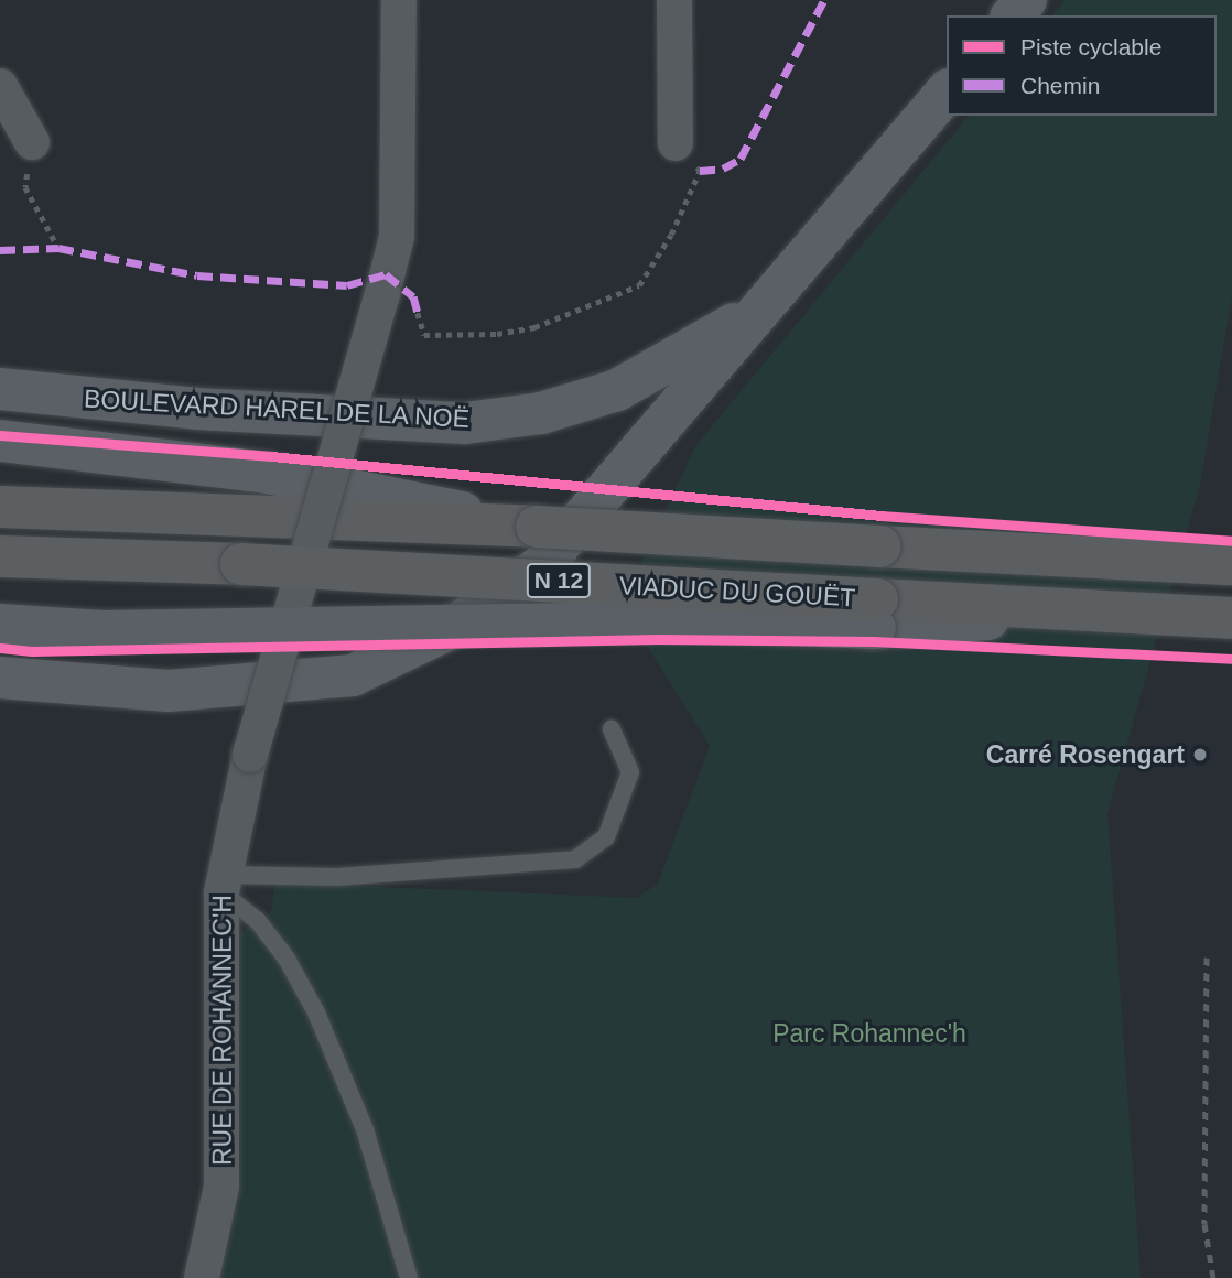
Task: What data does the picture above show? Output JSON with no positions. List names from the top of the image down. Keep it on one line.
{"streets":{"highway":["N 12","VIADUC DU GOUËT"],"main road":["BOULEVARD HAREL DE LA NOË"],"street":["RUE DE ROHANNEC'H"]},"parks":["Parc Rohannec'h"],"places":["Carré Rosengart"],"legend":["Piste cyclable","Chemin"]}
